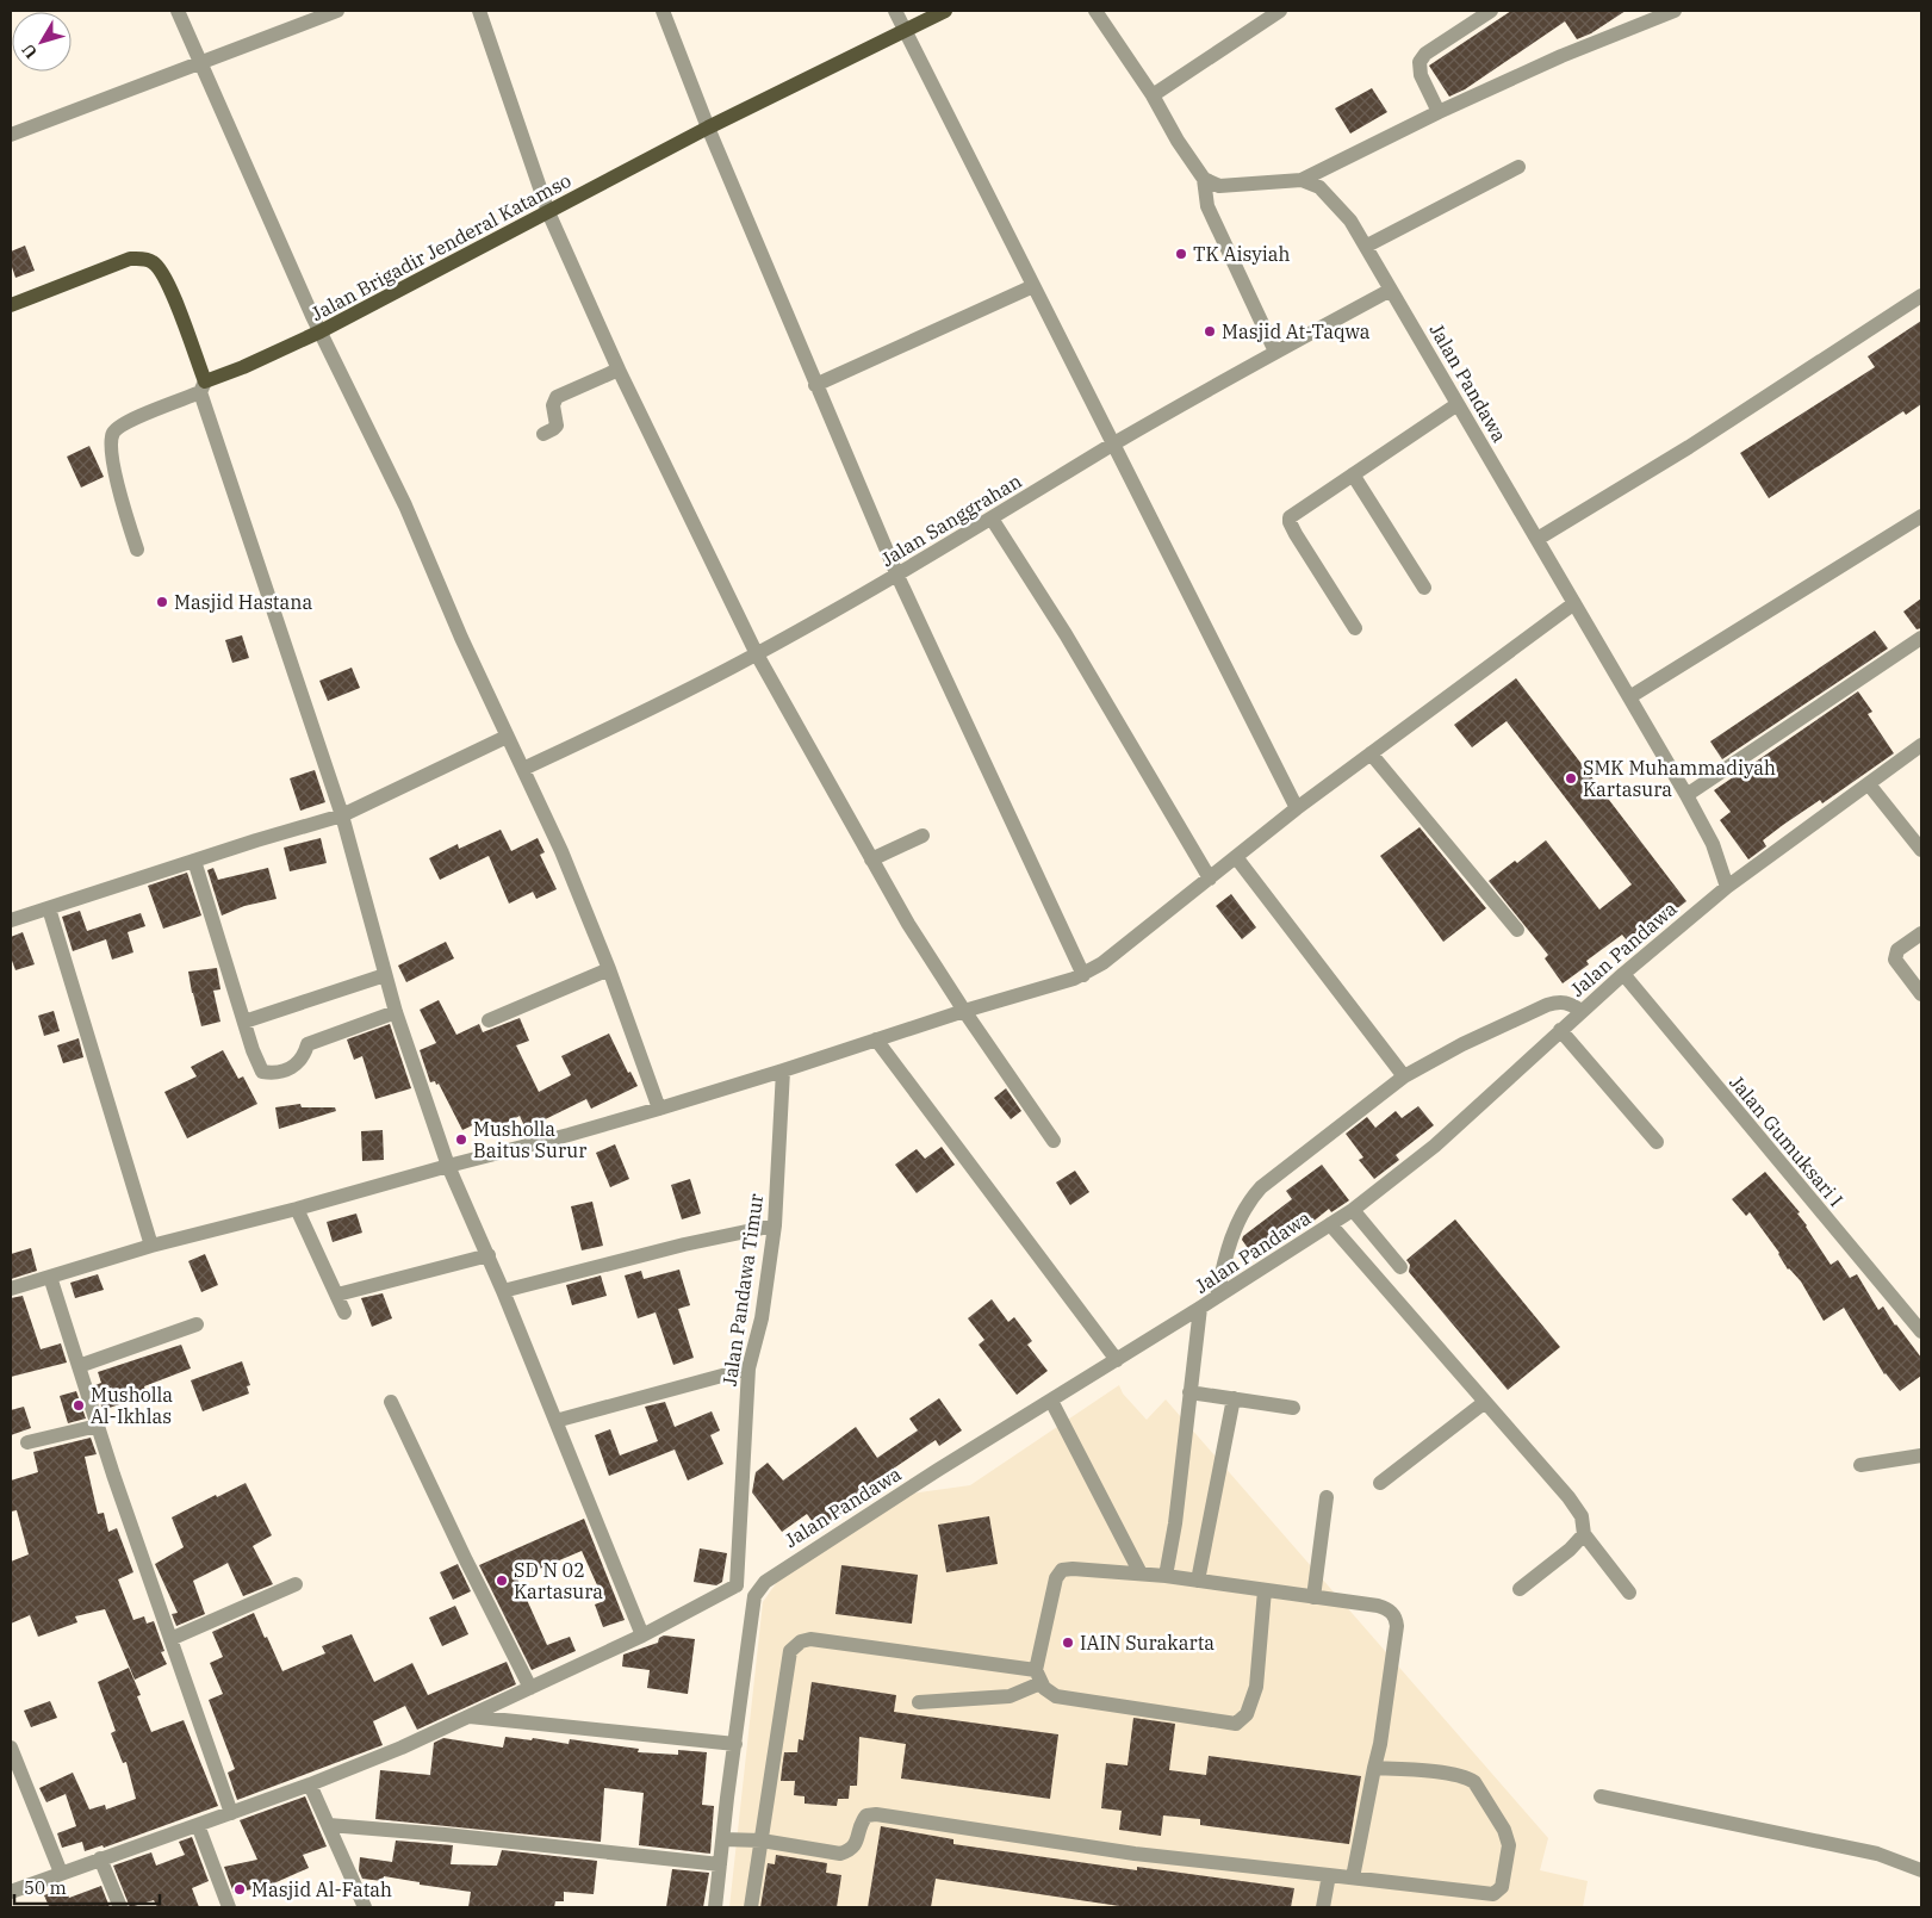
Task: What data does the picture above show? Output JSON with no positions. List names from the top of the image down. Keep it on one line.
{"streets":{"main road":["Jalan Brigadir Jenderal Katamso"],"street":["Jalan Pandawa","Jalan Sanggrahan","Jalan Gumuksari I","Jalan Pandawa Timur"]},"crossings":[["Jalan Pandawa","Jalan Sanggrahan"],["Jalan Pandawa","Jalan Gumuksari I"]],"places":["TK Aisyiah","Masjid At-Taqwa","Masjid Hastana","SMK Muhammadiyah Kartasura","Musholla Baitus Surur","Musholla Al-Ikhlas","SD N 02 Kartasura","IAIN Surakarta","Masjid Al-Fatah"],"scale_bar":"50 m","north":"bottom left"}
